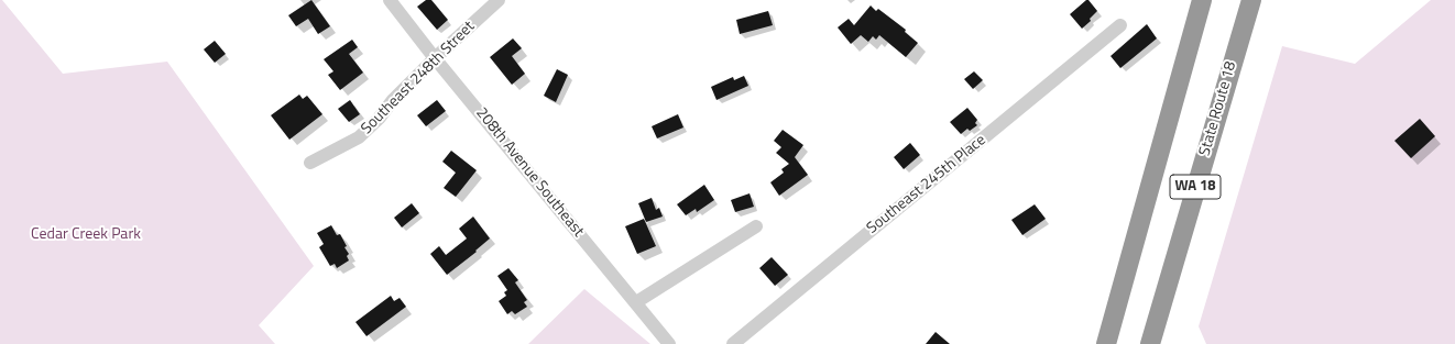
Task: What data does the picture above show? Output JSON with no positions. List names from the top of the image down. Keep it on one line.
{"streets":{"highway":["State Route 18","WA 18"],"street":["Southeast 248th Street","208th Avenue Southeast","Southeast 245th Place"]},"crossings":[["Southeast 248th Street","208th Avenue Southeast"]],"parks":["Cedar Creek Park"]}
